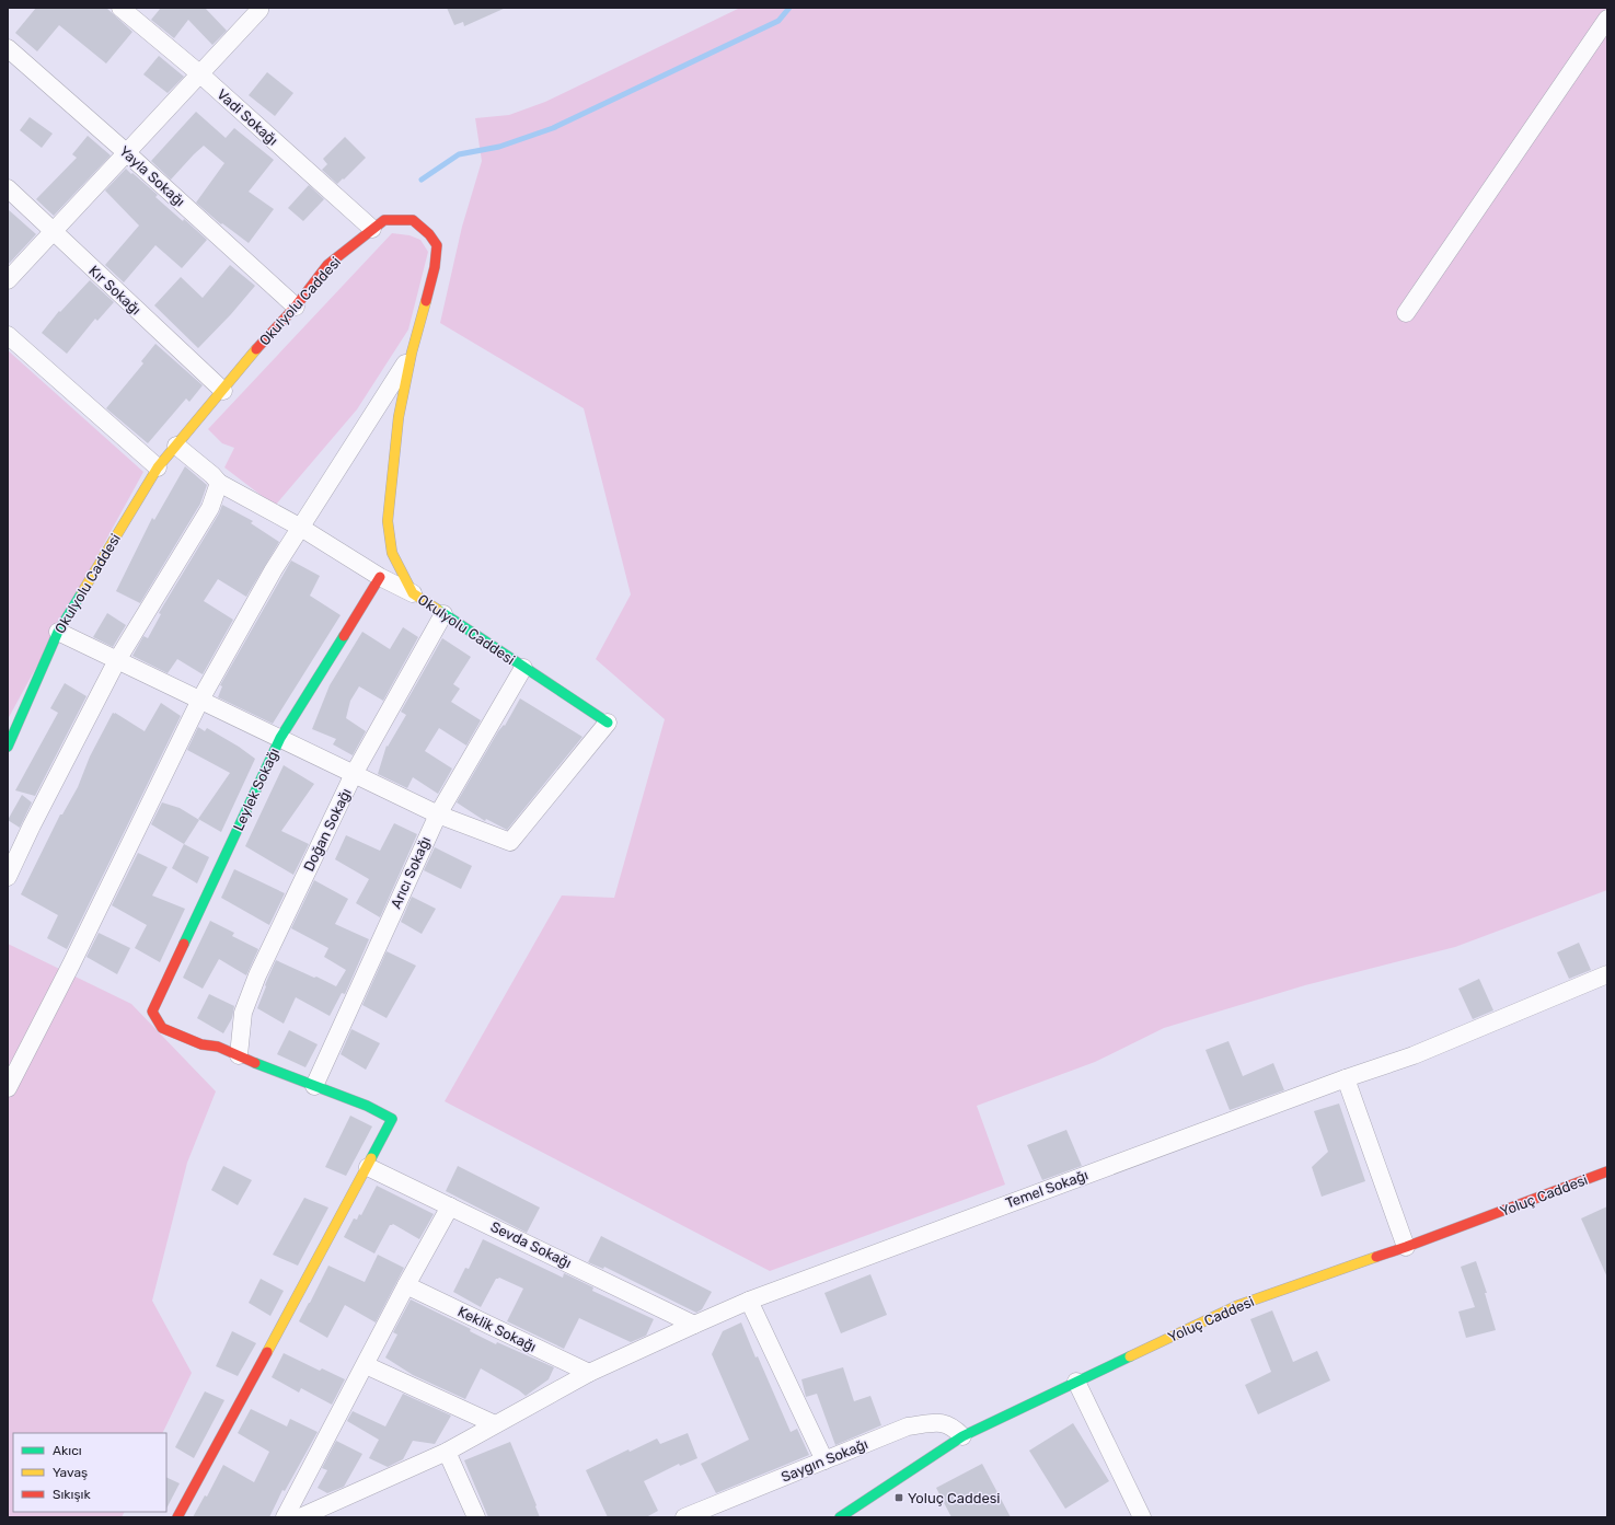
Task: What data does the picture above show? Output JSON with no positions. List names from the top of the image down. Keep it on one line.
{"streets":{"street":["Vadi Sokağı","Yayla Sokağı","Kır Sokağı","Okulyolu Caddesi","Leylek Sokağı","Doğan Sokağı","Arıcı Sokağı","Temel Sokağı","Yoluç Caddesi","Sevda Sokağı","Keklik Sokağı","Saygın Sokağı"]},"crossings":[["Vadi Sokağı","Okulyolu Caddesi"],["Yayla Sokağı","Okulyolu Caddesi"],["Kır Sokağı","Okulyolu Caddesi"],["Okulyolu Caddesi","Doğan Sokağı"],["Okulyolu Caddesi","Arıcı Sokağı"],["Leylek Sokağı","Doğan Sokağı"],["Temel Sokağı","Sevda Sokağı"],["Temel Sokağı","Keklik Sokağı"],["Yoluç Caddesi","Saygın Sokağı"]],"places":{"transit":["Yoluç Caddesi"]},"legend":["Akıcı","Yavaş","Sıkışık"]}
